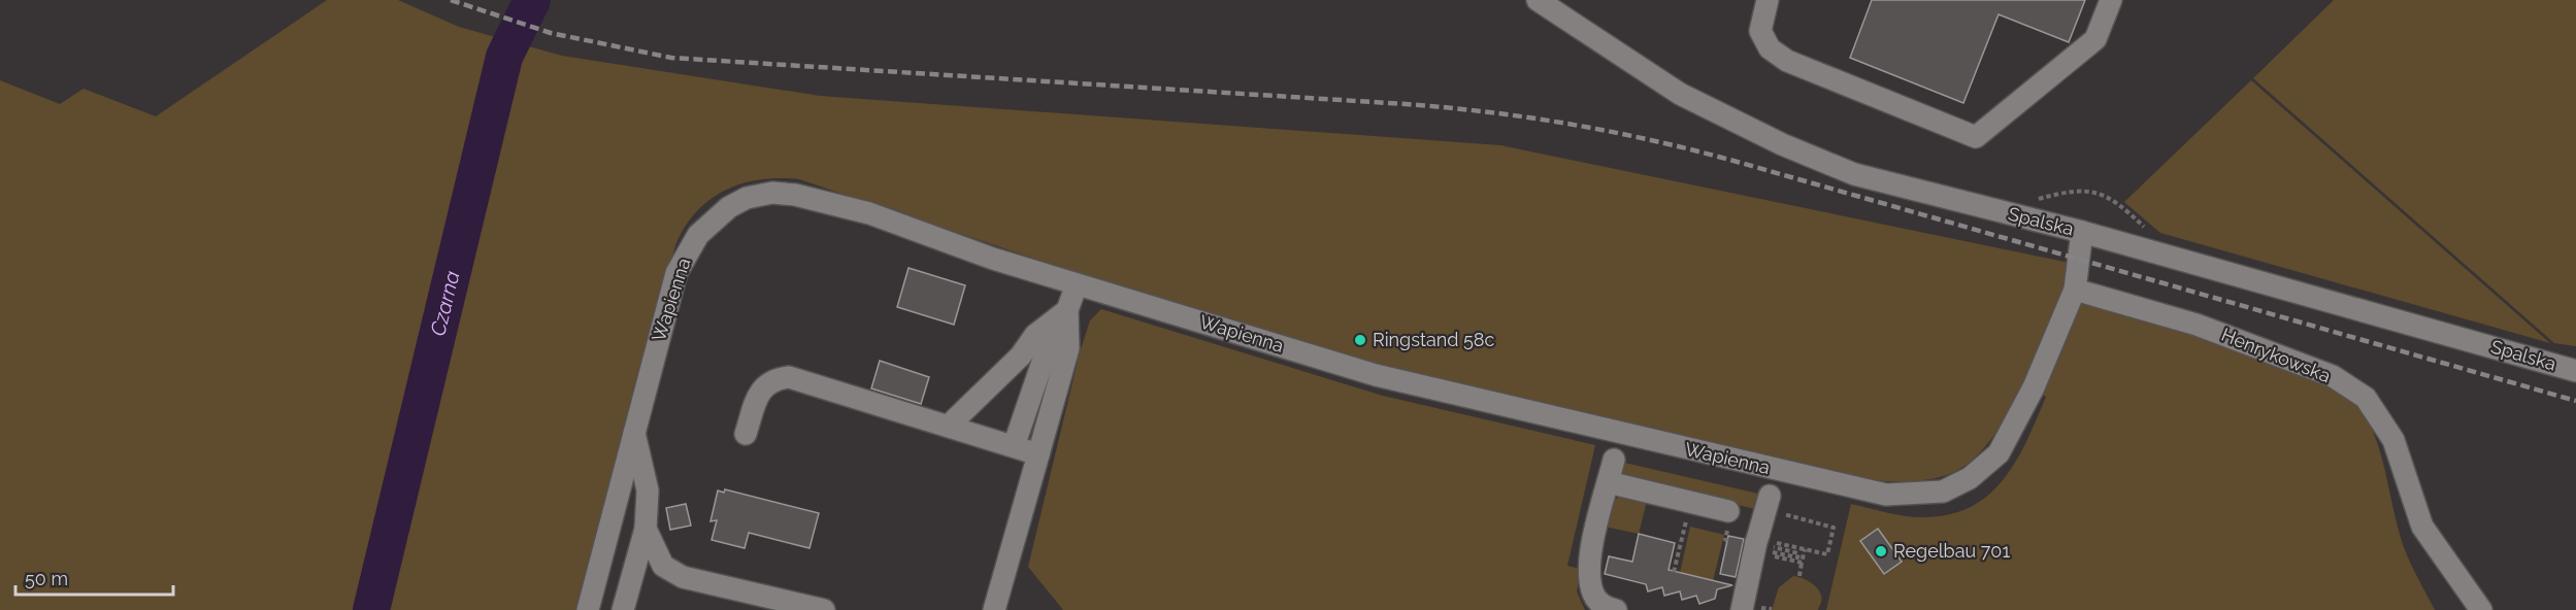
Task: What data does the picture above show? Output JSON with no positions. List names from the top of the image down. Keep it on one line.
{"streets":{"street":["Spalska","Wapienna","Henrykowska"]},"crossings":[["Wapienna","Henrykowska"]],"water":["Czarna"],"places":["Ringstand 58c","Regelbau 701"],"scale_bar":"50 m"}
